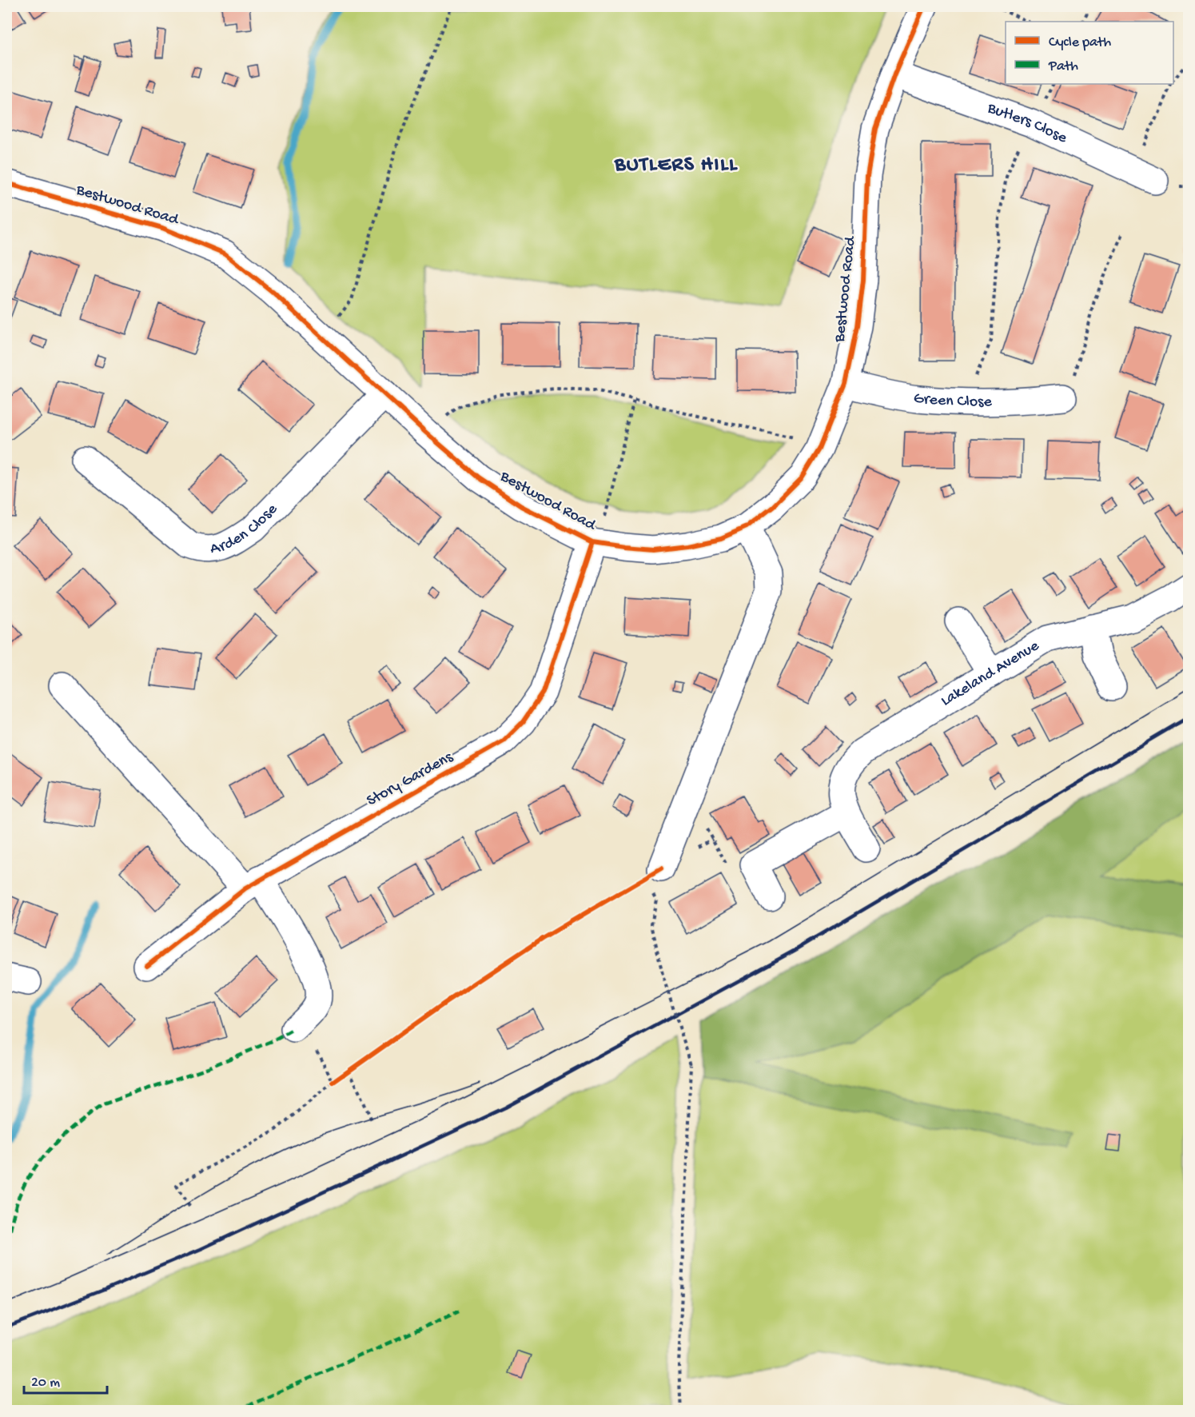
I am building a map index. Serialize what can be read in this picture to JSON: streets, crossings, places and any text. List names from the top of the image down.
{
  "streets": {
    "street": [
      "Butlers Close",
      "Bestwood Road",
      "Green Close",
      "Arden Close",
      "Lakeland Avenue",
      "Story Gardens"
    ]
  },
  "crossings": [
    ["Butlers Close", "Bestwood Road"],
    ["Bestwood Road", "Green Close"],
    ["Bestwood Road", "Arden Close"],
    ["Bestwood Road", "Story Gardens"]
  ],
  "districts": ["BUTLERS HILL"],
  "legend": ["Cycle path", "Path"],
  "scale_bar": "20 m"
}
